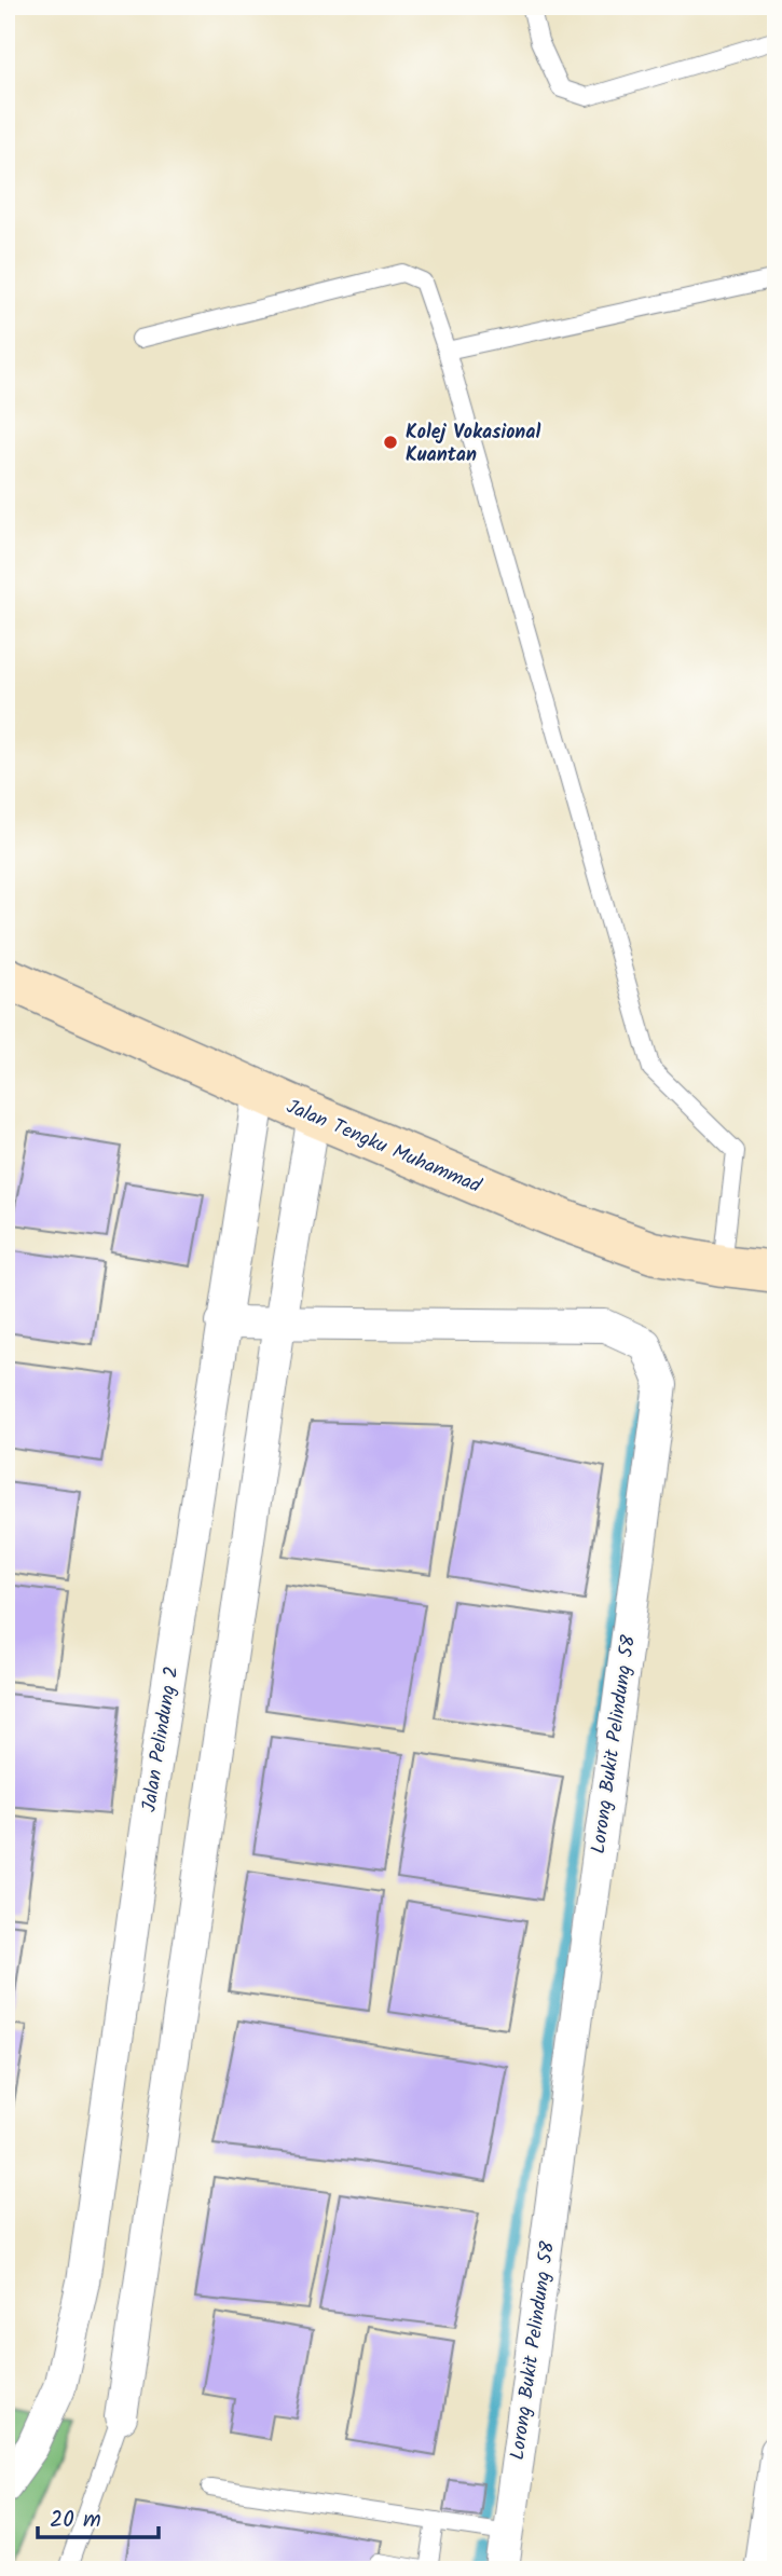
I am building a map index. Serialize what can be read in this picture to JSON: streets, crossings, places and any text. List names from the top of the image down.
{
  "streets": {
    "main road": ["Jalan Tengku Muhammad"],
    "street": ["Jalan Pelindung 2", "Lorong Bukit Pelindung 58"]
  },
  "crossings": [
    ["Jalan Tengku Muhammad", "Jalan Pelindung 2"],
    ["Jalan Pelindung 2", "Lorong Bukit Pelindung 58"]
  ],
  "places": ["Kolej Vokasional Kuantan"],
  "scale_bar": "20 m"
}
